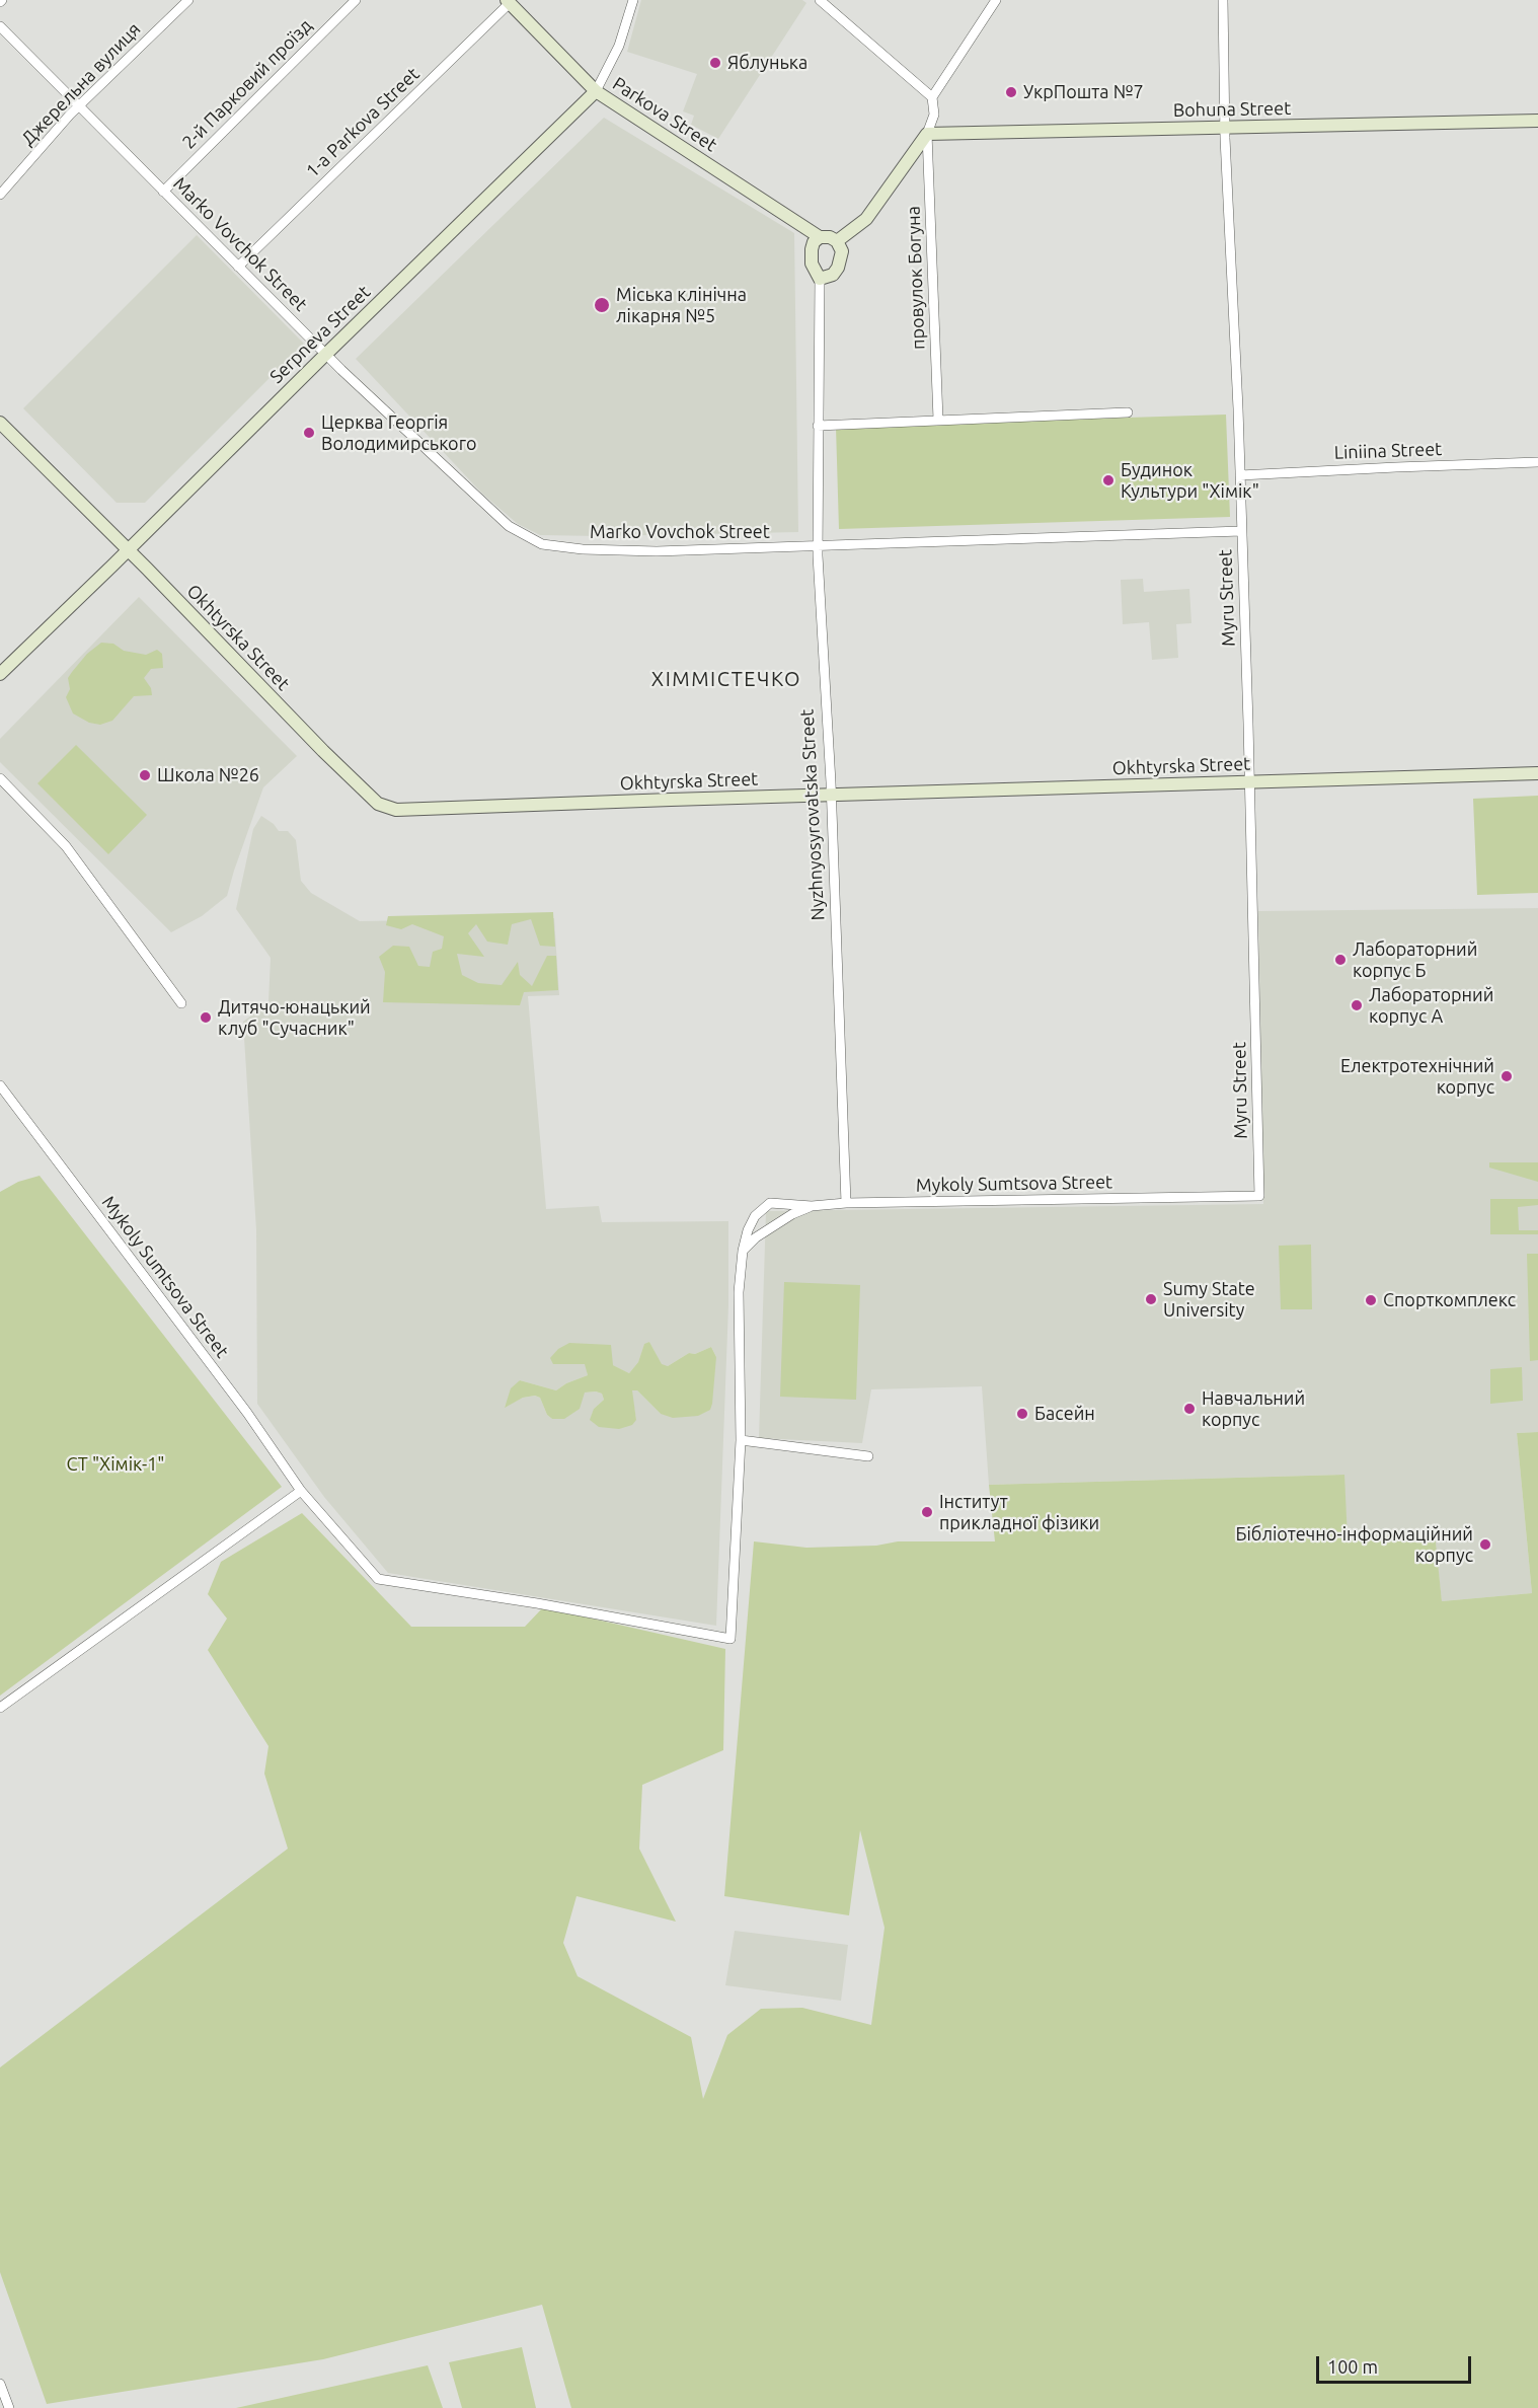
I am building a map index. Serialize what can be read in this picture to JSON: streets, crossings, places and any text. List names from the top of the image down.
{
  "streets": {
    "main road": [
      "Bohuna Street",
      "Parkova Street",
      "Serpneva Street",
      "Okhtyrska Street",
      "Nyzhnyosyrovatska Street"
    ],
    "street": [
      "Джерельна вулиця",
      "2-й Парковий проїзд",
      "1-a Parkova Street",
      "Marko Vovchok Street",
      "провулок Богуна",
      "Liniina Street",
      "Myru Street",
      "Mykoly Sumtsova Street"
    ]
  },
  "crossings": [
    ["Джерельна вулиця", "Marko Vovchok Street"],
    ["2-й Парковий проїзд", "Marko Vovchok Street"],
    ["Bohuna Street", "провулок Богуна"],
    ["Bohuna Street", "Myru Street"],
    ["Parkova Street", "1-a Parkova Street"],
    ["Parkova Street", "Serpneva Street"],
    ["Parkova Street", "Nyzhnyosyrovatska Street"],
    ["1-a Parkova Street", "Marko Vovchok Street"],
    ["Marko Vovchok Street", "Serpneva Street"],
    ["Marko Vovchok Street", "Myru Street"],
    ["Marko Vovchok Street", "Nyzhnyosyrovatska Street"],
    ["Serpneva Street", "Okhtyrska Street"],
    ["Liniina Street", "Myru Street"],
    ["Myru Street", "Okhtyrska Street"],
    ["Myru Street", "Mykoly Sumtsova Street"],
    ["Okhtyrska Street", "Nyzhnyosyrovatska Street"],
    ["Nyzhnyosyrovatska Street", "Mykoly Sumtsova Street"]
  ],
  "districts": ["ХІММІСТЕЧКО"],
  "parks": ["СТ \"Хімік-1\""],
  "places": [
    "Яблунька",
    "УкрПошта №7",
    "Міська клінічна лікарня №5",
    "Церква Георгія Володимирського",
    "Будинок Культури \"Хімік\"",
    "Школа №26",
    "Лабораторний корпус Б",
    "Лабораторний корпус А",
    "Дитячо-юнацький клуб \"Сучасник\"",
    "Електротехнічний корпус",
    "Sumy State University",
    "Спорткомплекс",
    "Навчальний корпус",
    "Басейн",
    "Інститут прикладної фізики",
    "Бібліотечно-інформаційний корпус"
  ],
  "scale_bar": "100 m"
}
